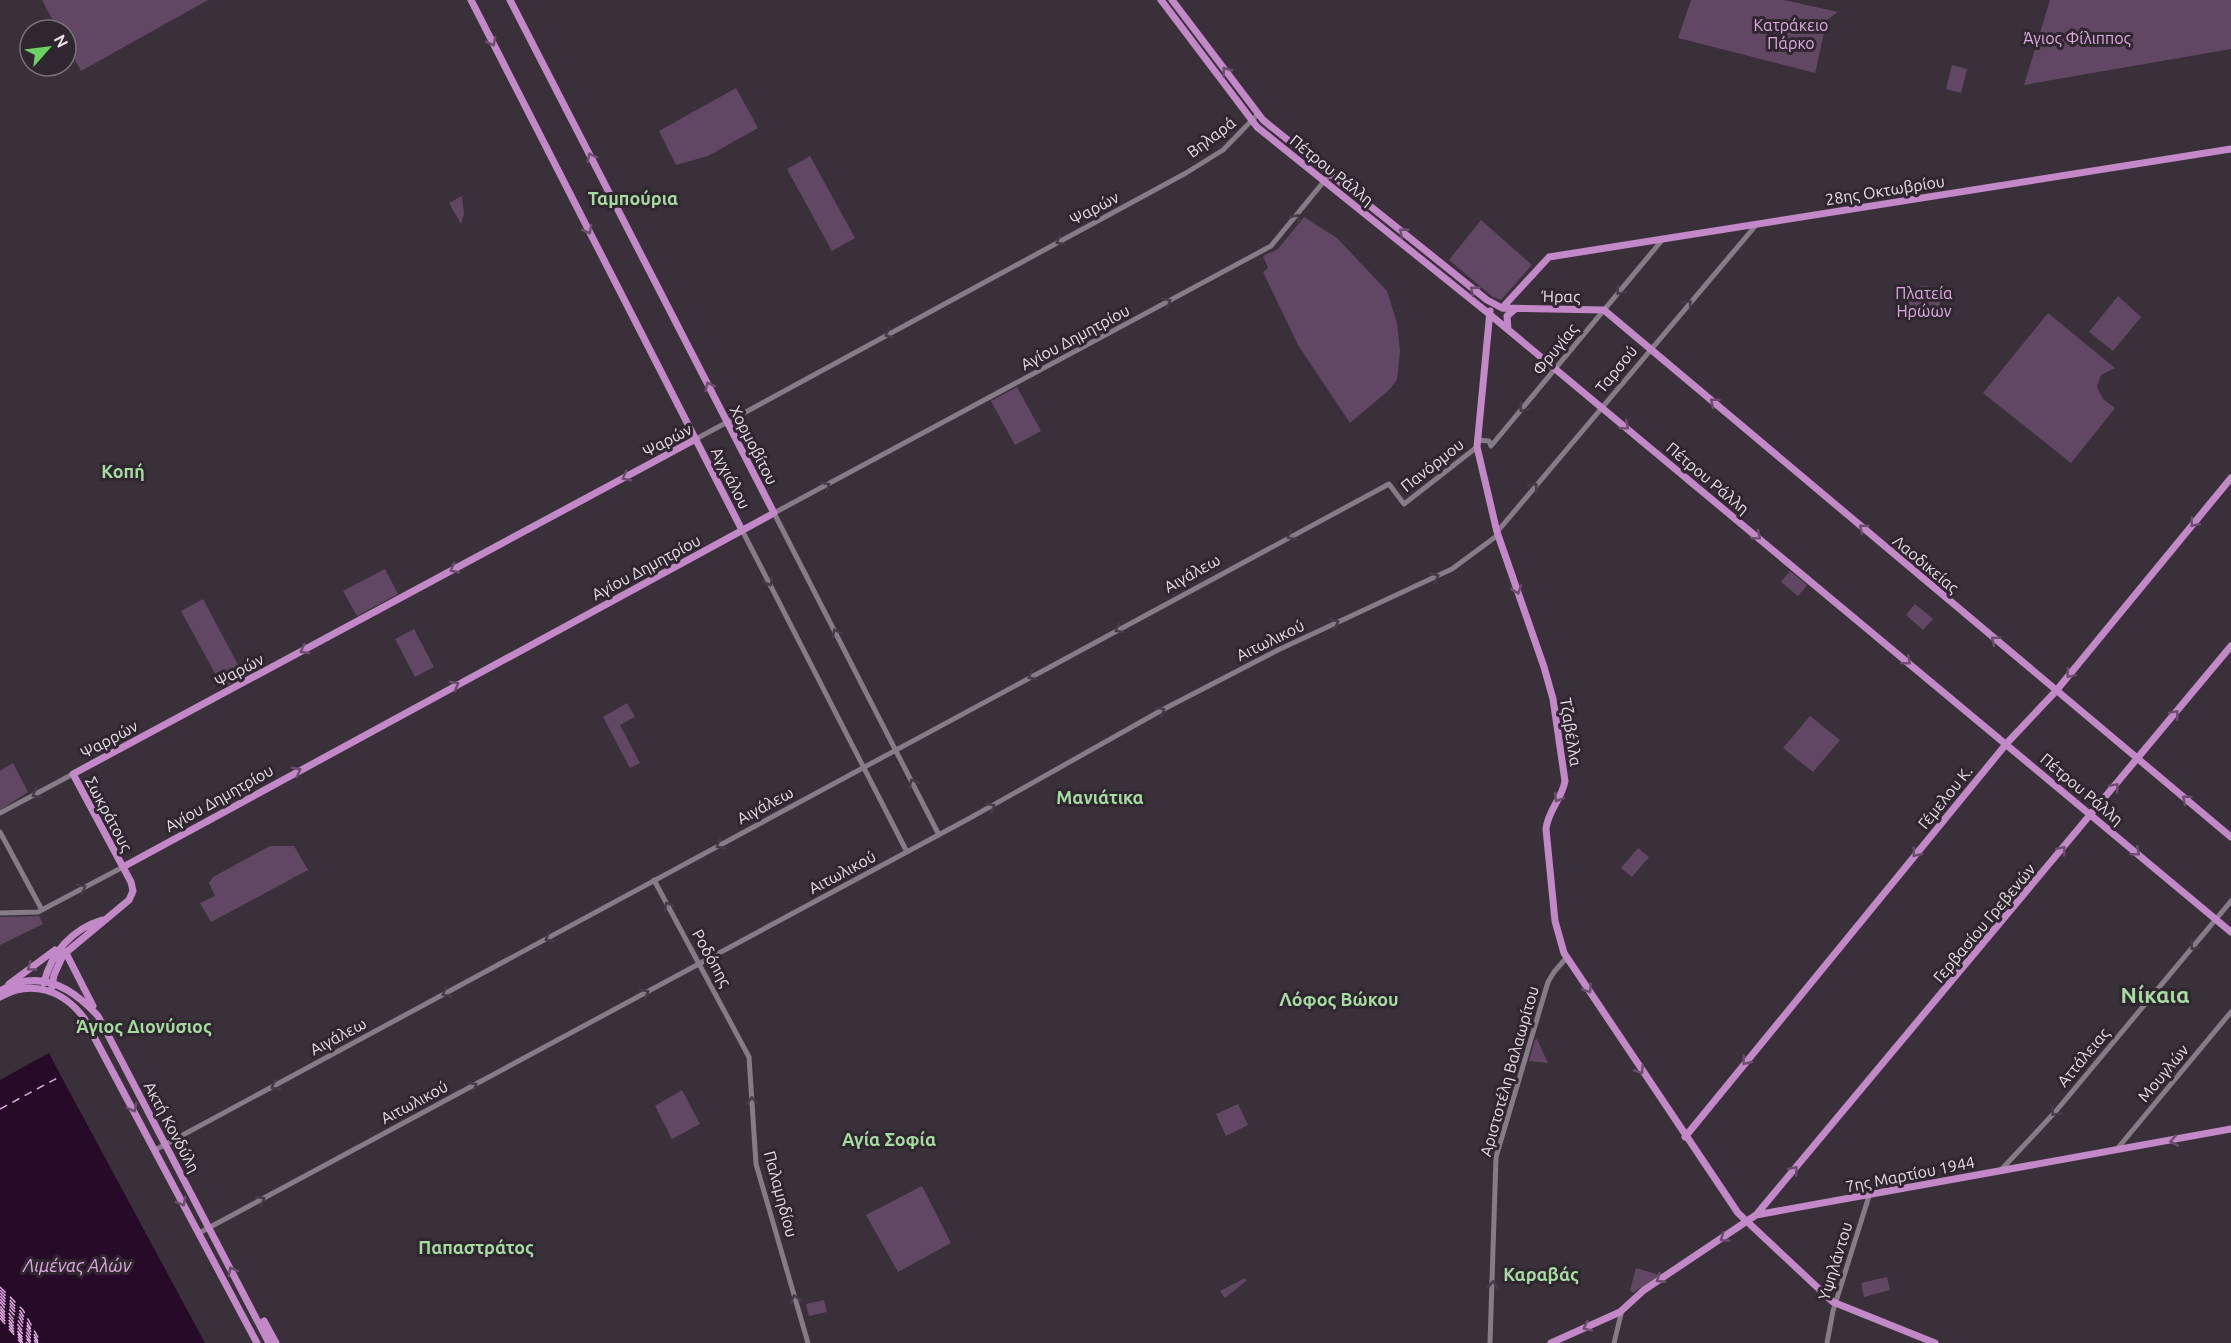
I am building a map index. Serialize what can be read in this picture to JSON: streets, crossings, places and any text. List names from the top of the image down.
{
  "streets": {
    "main road": [
      "Πέτρου Ράλλη",
      "28ης Οκτωβρίου",
      "Ψαρών",
      "Ήρας",
      "Αγίου Δημητρίου",
      "Χορμοβίτου",
      "Αγχιάλου",
      "Λαοδικείας",
      "Τζαβέλλα",
      "Ψαρρών",
      "Γέμελου Κ.",
      "Σωκράτους",
      "Γερβασίου Γρεβενών",
      "Ακτή Κονδύλη",
      "7ης Μαρτίου 1944"
    ],
    "street": [
      "Βηλαρά",
      "Φρυγίας",
      "Ταρσού",
      "Πανόρμου",
      "Αιγάλεω",
      "Αιτωλικού",
      "Ροδόπης",
      "Αττάλειας",
      "Αριστοτέλη Βαλαωρίτου",
      "Μουγλών",
      "Παλαμηδίου",
      "Υψηλάντου"
    ]
  },
  "crossings": [
    ["Βηλαρά", "Πέτρου Ράλλη"],
    ["Βηλαρά", "Ψαρών"],
    ["Πέτρου Ράλλη", "28ης Οκτωβρίου"],
    ["Πέτρου Ράλλη", "Αγίου Δημητρίου"],
    ["Πέτρου Ράλλη", "Φρυγίας"],
    ["Πέτρου Ράλλη", "Ταρσού"],
    ["Πέτρου Ράλλη", "Τζαβέλλα"],
    ["Πέτρου Ράλλη", "Γέμελου Κ."],
    ["Πέτρου Ράλλη", "Γερβασίου Γρεβενών"],
    ["Πέτρου Ράλλη", "Αττάλειας"],
    ["28ης Οκτωβρίου", "Φρυγίας"],
    ["28ης Οκτωβρίου", "Ταρσού"],
    ["Ψαρών", "Χορμοβίτου"],
    ["Ψαρών", "Αγχιάλου"],
    ["Ψαρών", "Ψαρρών"],
    ["Ήρας", "Φρυγίας"],
    ["Ήρας", "Λαοδικείας"],
    ["Αγίου Δημητρίου", "Χορμοβίτου"],
    ["Αγίου Δημητρίου", "Αγχιάλου"],
    ["Αγίου Δημητρίου", "Σωκράτους"],
    ["Φρυγίας", "Πανόρμου"],
    ["Φρυγίας", "Λαοδικείας"],
    ["Φρυγίας", "Τζαβέλλα"],
    ["Ταρσού", "Λαοδικείας"],
    ["Ταρσού", "Αιτωλικού"],
    ["Ταρσού", "Τζαβέλλα"],
    ["Χορμοβίτου", "Αιγάλεω"],
    ["Χορμοβίτου", "Αιτωλικού"],
    ["Πανόρμου", "Αιγάλεω"],
    ["Πανόρμου", "Τζαβέλλα"],
    ["Αγχιάλου", "Αιγάλεω"],
    ["Αγχιάλου", "Αιτωλικού"],
    ["Λαοδικείας", "Γέμελου Κ."],
    ["Λαοδικείας", "Γερβασίου Γρεβενών"],
    ["Αιγάλεω", "Ροδόπης"],
    ["Αιγάλεω", "Ακτή Κονδύλη"],
    ["Αιτωλικού", "Τζαβέλλα"],
    ["Αιτωλικού", "Ροδόπης"],
    ["Αιτωλικού", "Ακτή Κονδύλη"],
    ["Τζαβέλλα", "Γέμελου Κ."],
    ["Τζαβέλλα", "Αριστοτέλη Βαλαωρίτου"],
    ["Τζαβέλλα", "7ης Μαρτίου 1944"],
    ["Τζαβέλλα", "Υψηλάντου"],
    ["Ψαρρών", "Σωκράτους"],
    ["Γερβασίου Γρεβενών", "7ης Μαρτίου 1944"],
    ["Ροδόπης", "Παλαμηδίου"],
    ["Αττάλειας", "7ης Μαρτίου 1944"],
    ["Μουγλών", "7ης Μαρτίου 1944"],
    ["7ης Μαρτίου 1944", "Υψηλάντου"]
  ],
  "one_way": [
    "Ψαρών",
    "Αγίου Δημητρίου",
    "Φρυγίας",
    "Ταρσού",
    "Χορμοβίτου",
    "Αγχιάλου",
    "Λαοδικείας",
    "Αιγάλεω",
    "Αιτωλικού",
    "Τζαβέλλα",
    "Γέμελου Κ.",
    "Γερβασίου Γρεβενών",
    "Ροδόπης",
    "Αττάλειας",
    "Αριστοτέλη Βαλαωρίτου",
    "7ης Μαρτίου 1944",
    "Παλαμηδίου"
  ],
  "districts": [
    "Ταμπούρια",
    "Κοπή",
    "Μανιάτικα",
    "Νίκαια",
    "Λόφος Βώκου",
    "Άγιος Διονύσιος",
    "Αγία Σοφία",
    "Παπαστράτος",
    "Καραβάς"
  ],
  "water": ["Λιμένας Αλών"],
  "parks": ["Κατράκειο Πάρκο", "Άγιος Φίλιππος", "Πλατεία Ηρώων"],
  "north": "top right"
}
